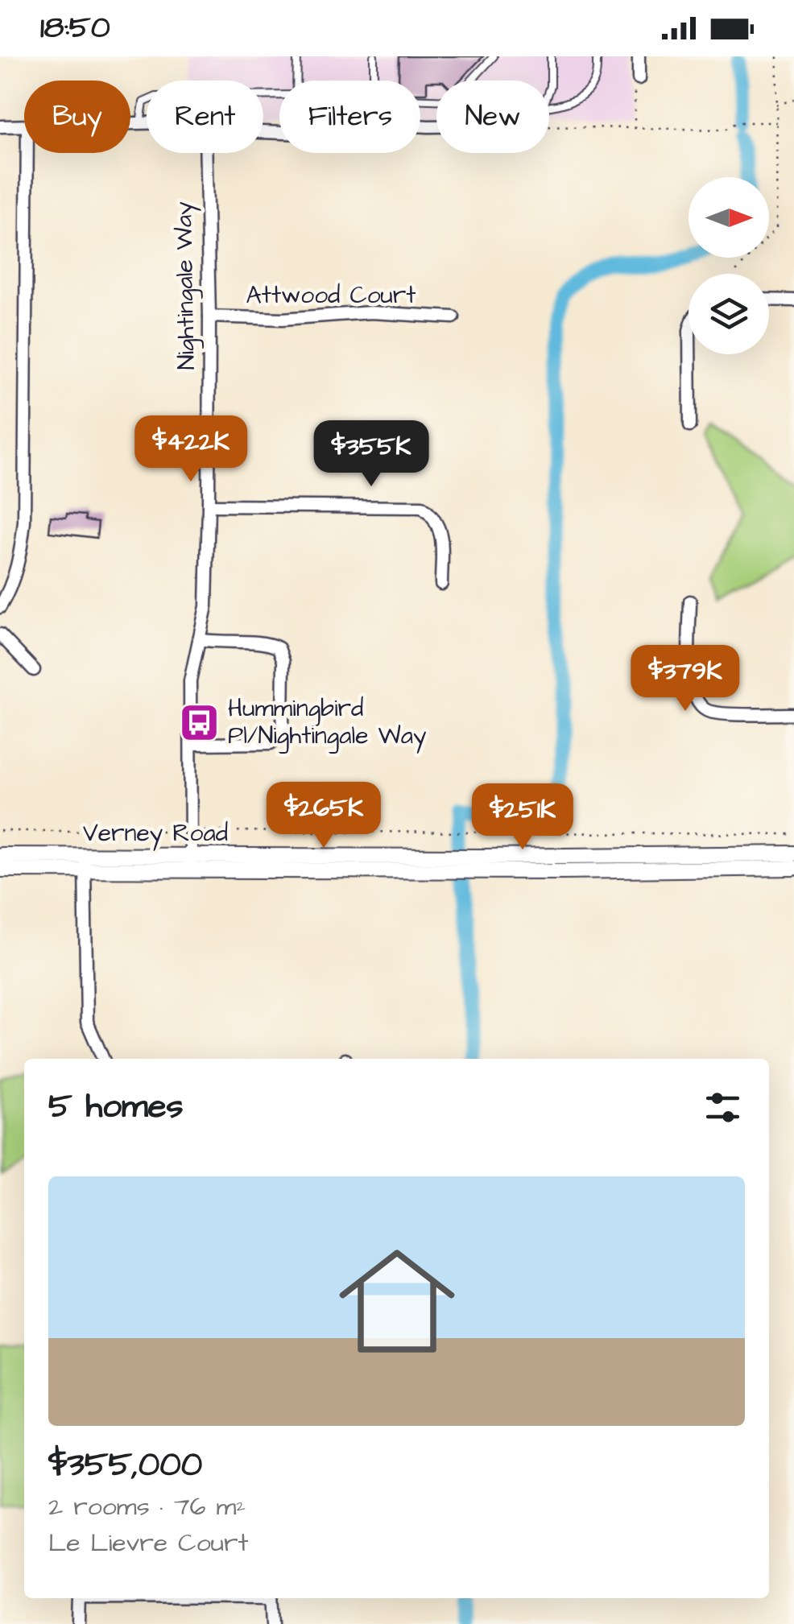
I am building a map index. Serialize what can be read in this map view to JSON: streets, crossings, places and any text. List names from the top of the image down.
{
  "streets": {
    "street": ["Nightingale Way", "Attwood Court", "Verney Road"]
  },
  "crossings": [
    ["Nightingale Way", "Attwood Court"],
    ["Nightingale Way", "Verney Road"]
  ],
  "places": {
    "bus stop": ["Hummingbird Pl/Nightingale Way"]
  },
  "north": "right",
  "page": {
    "status": "18:50",
    "chip": [
      "Buy",
      "Rent",
      "Filters",
      "New"
    ],
    "price": [
      "$422K",
      "$355K",
      "$379K",
      "$265K",
      "$251K"
    ],
    "heading": "5 homes",
    "list": [
      {
        "name": "$355,000",
        "note": "2 rooms · 76 m² · Le Lievre Court"
      }
    ]
  }
}
